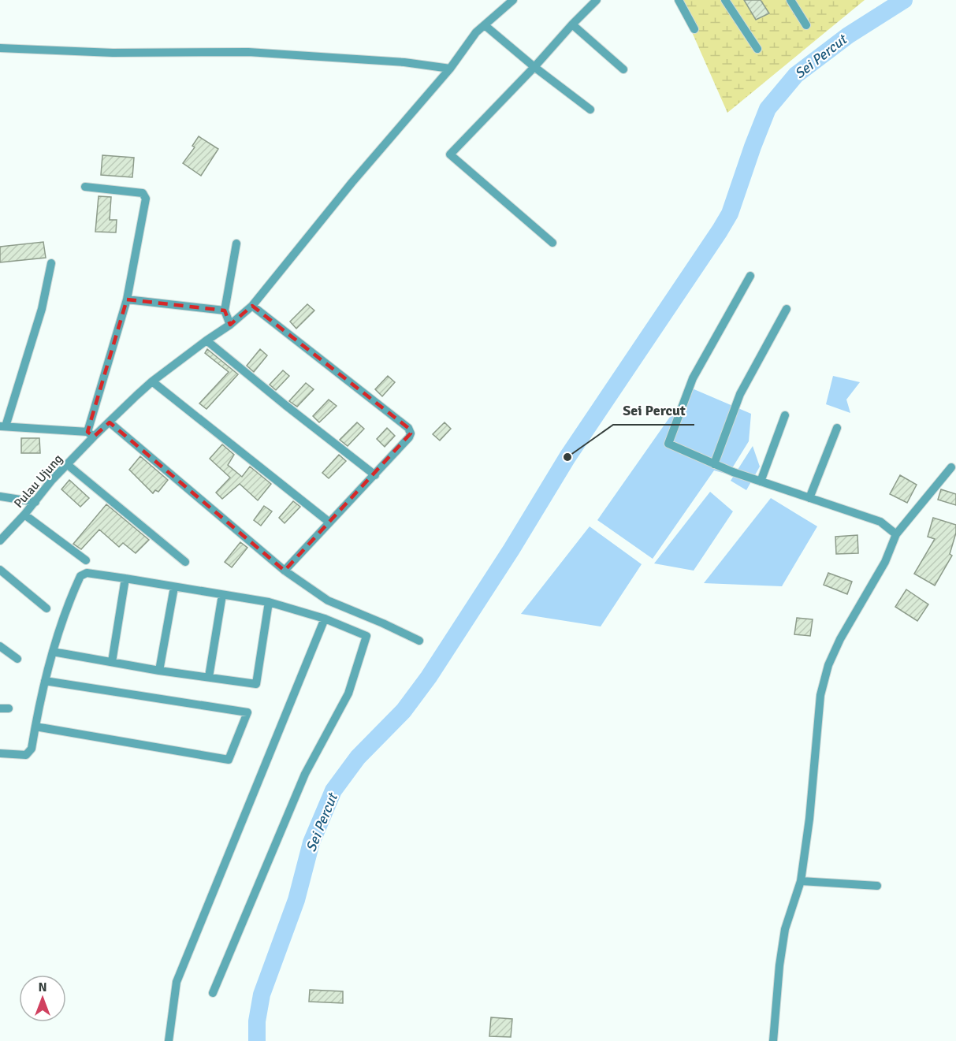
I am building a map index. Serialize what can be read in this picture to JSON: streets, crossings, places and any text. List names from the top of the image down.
{
  "streets": {
    "street": ["Pulau Ujung"]
  },
  "water": ["Sei Percut"],
  "places": ["Sei Percut"],
  "north": "top"
}
